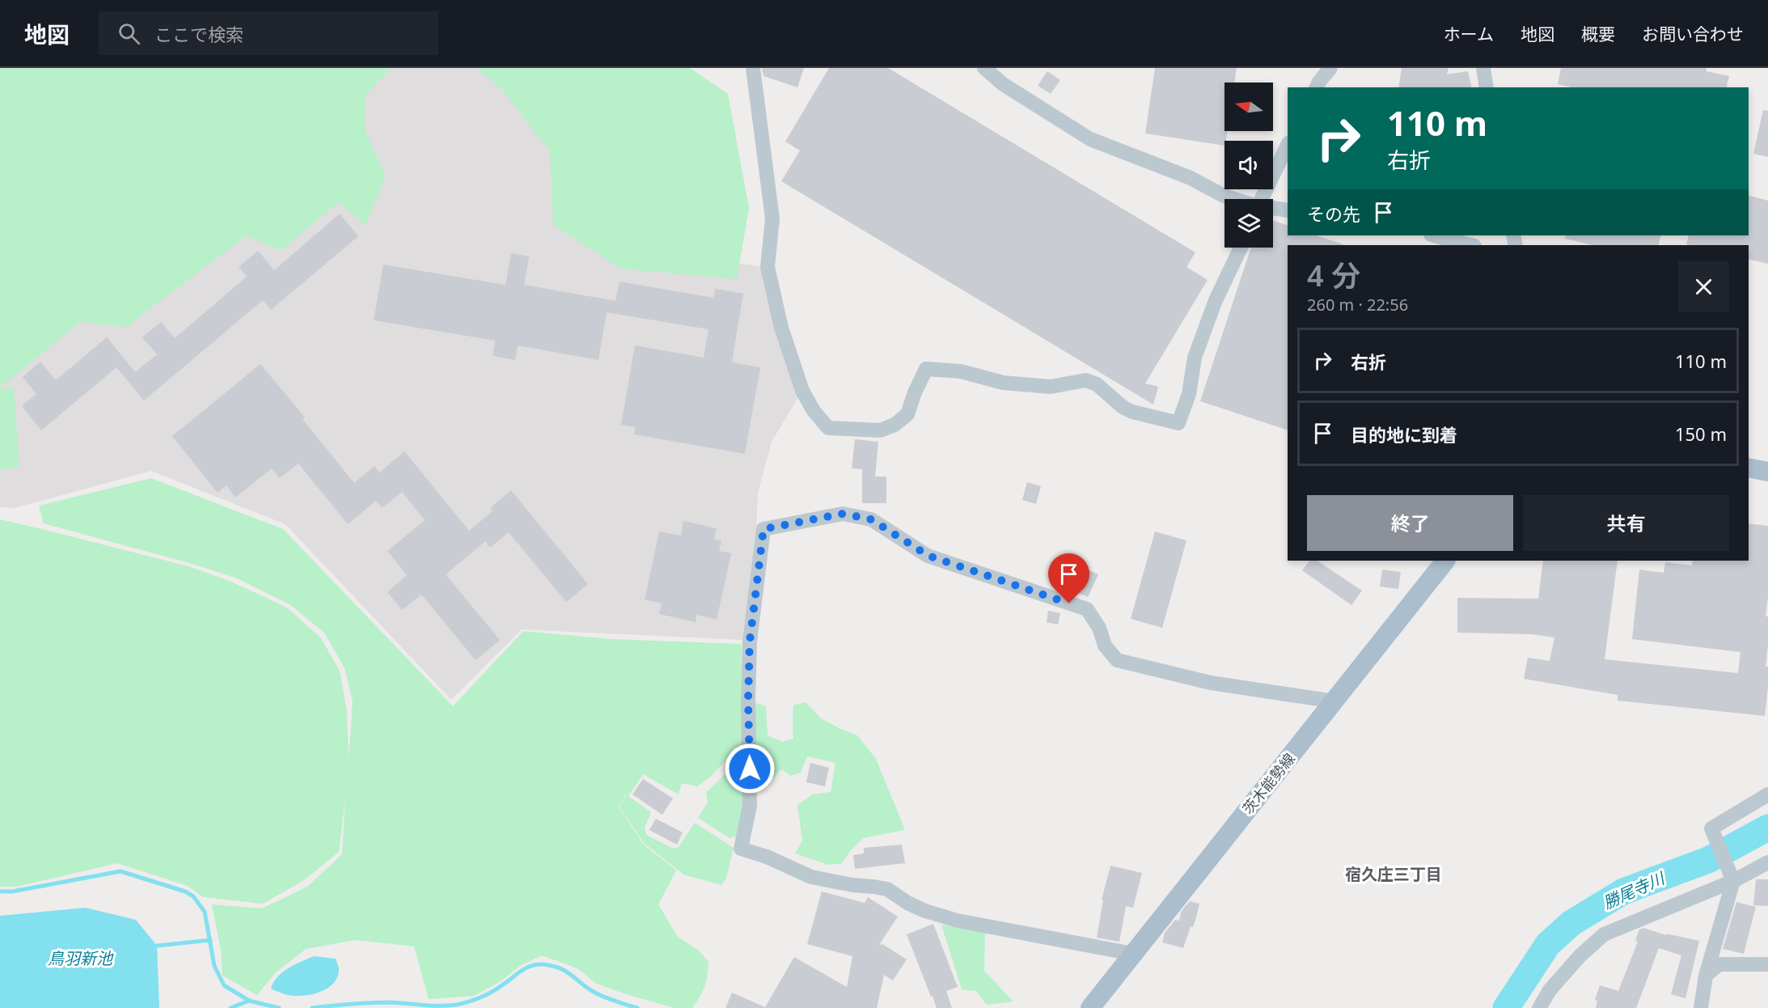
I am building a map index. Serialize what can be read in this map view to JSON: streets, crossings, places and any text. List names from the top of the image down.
{
  "streets": {
    "main road": ["茨木能勢線"]
  },
  "districts": ["宿久庄三丁目"],
  "water": ["勝尾寺川", "鳥羽新池"],
  "north": "left",
  "page": {
    "header": "地図",
    "search": "ここで検索",
    "nav": [
      "ホーム",
      "地図",
      "概要",
      "お問い合わせ"
    ],
    "turn": ["110 m", "右折"],
    "then": "その先",
    "heading": ["4 分", "260 m · 22:56"],
    "list": [
      {
        "name": "右折",
        "value": "110 m"
      },
      {
        "name": "目的地に到着",
        "value": "150 m"
      }
    ],
    "buttons": ["終了", "共有"]
  }
}
